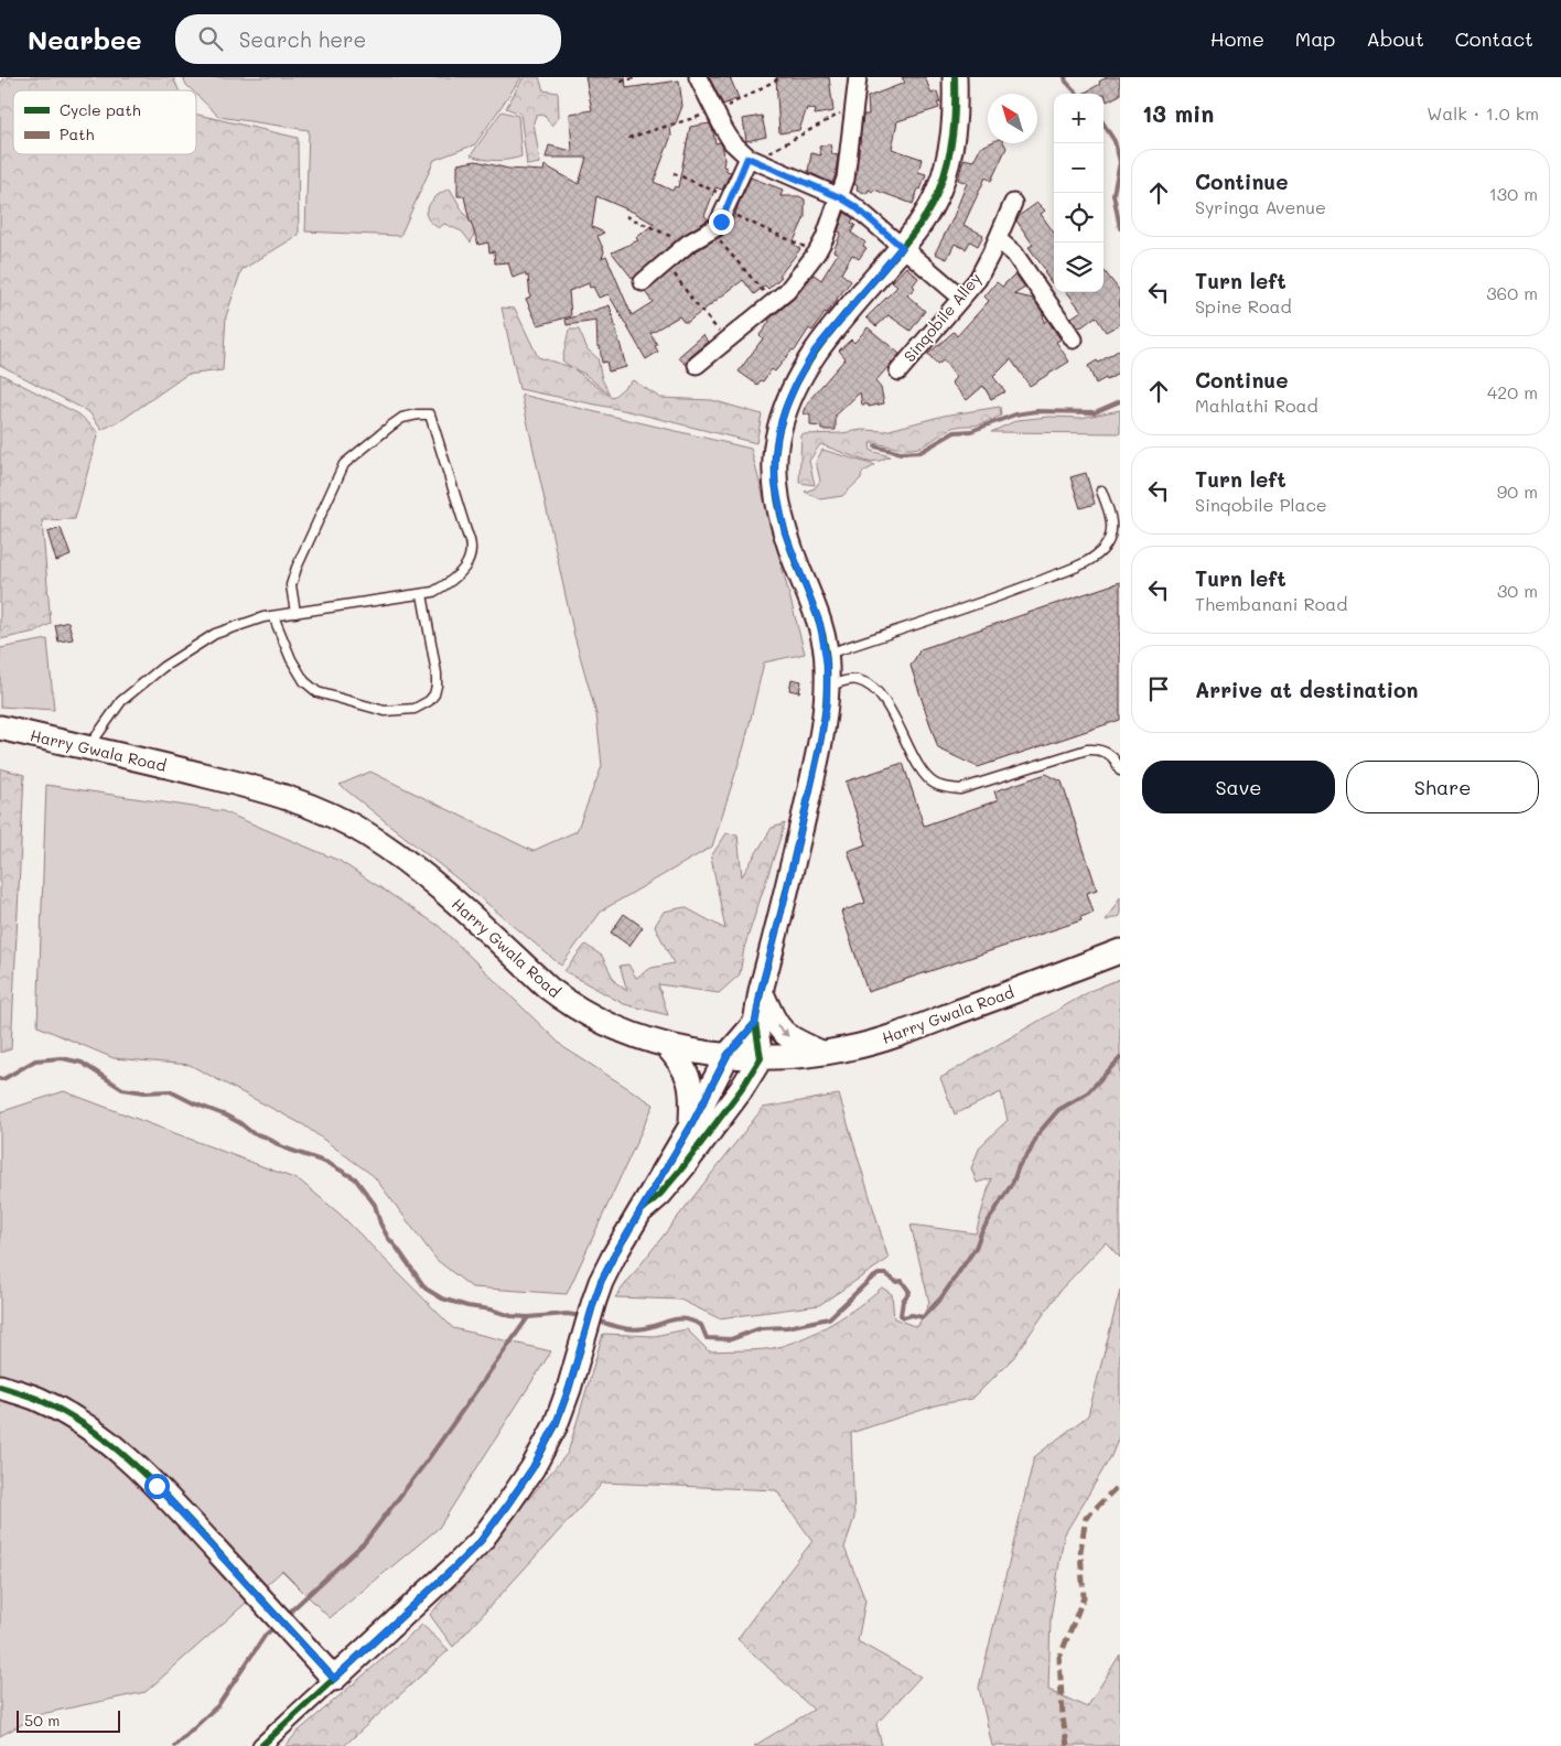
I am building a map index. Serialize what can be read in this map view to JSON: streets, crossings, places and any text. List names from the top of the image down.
{
  "streets": {
    "street": ["Sinqobile Alley", "Harry Gwala Road"]
  },
  "legend": ["Cycle path", "Path"],
  "scale_bar": "50 m",
  "north": "top left",
  "page": {
    "header": "Nearbee",
    "search": "Search here",
    "nav": [
      "Home",
      "Map",
      "About",
      "Contact"
    ],
    "heading": ["13 min", "Walk · 1.0 km"],
    "map_buttons": ["+", "−"],
    "list": [
      ["Continue", "Syringa Avenue", "130 m"],
      ["Turn left", "Spine Road", "360 m"],
      ["Continue", "Mahlathi Road", "420 m"],
      ["Turn left", "Sinqobile Place", "90 m"],
      ["Turn left", "Thembanani Road", "30 m"],
      "Arrive at destination"
    ],
    "buttons": ["Save", "Share"],
    "scale": "50 m"
  }
}
